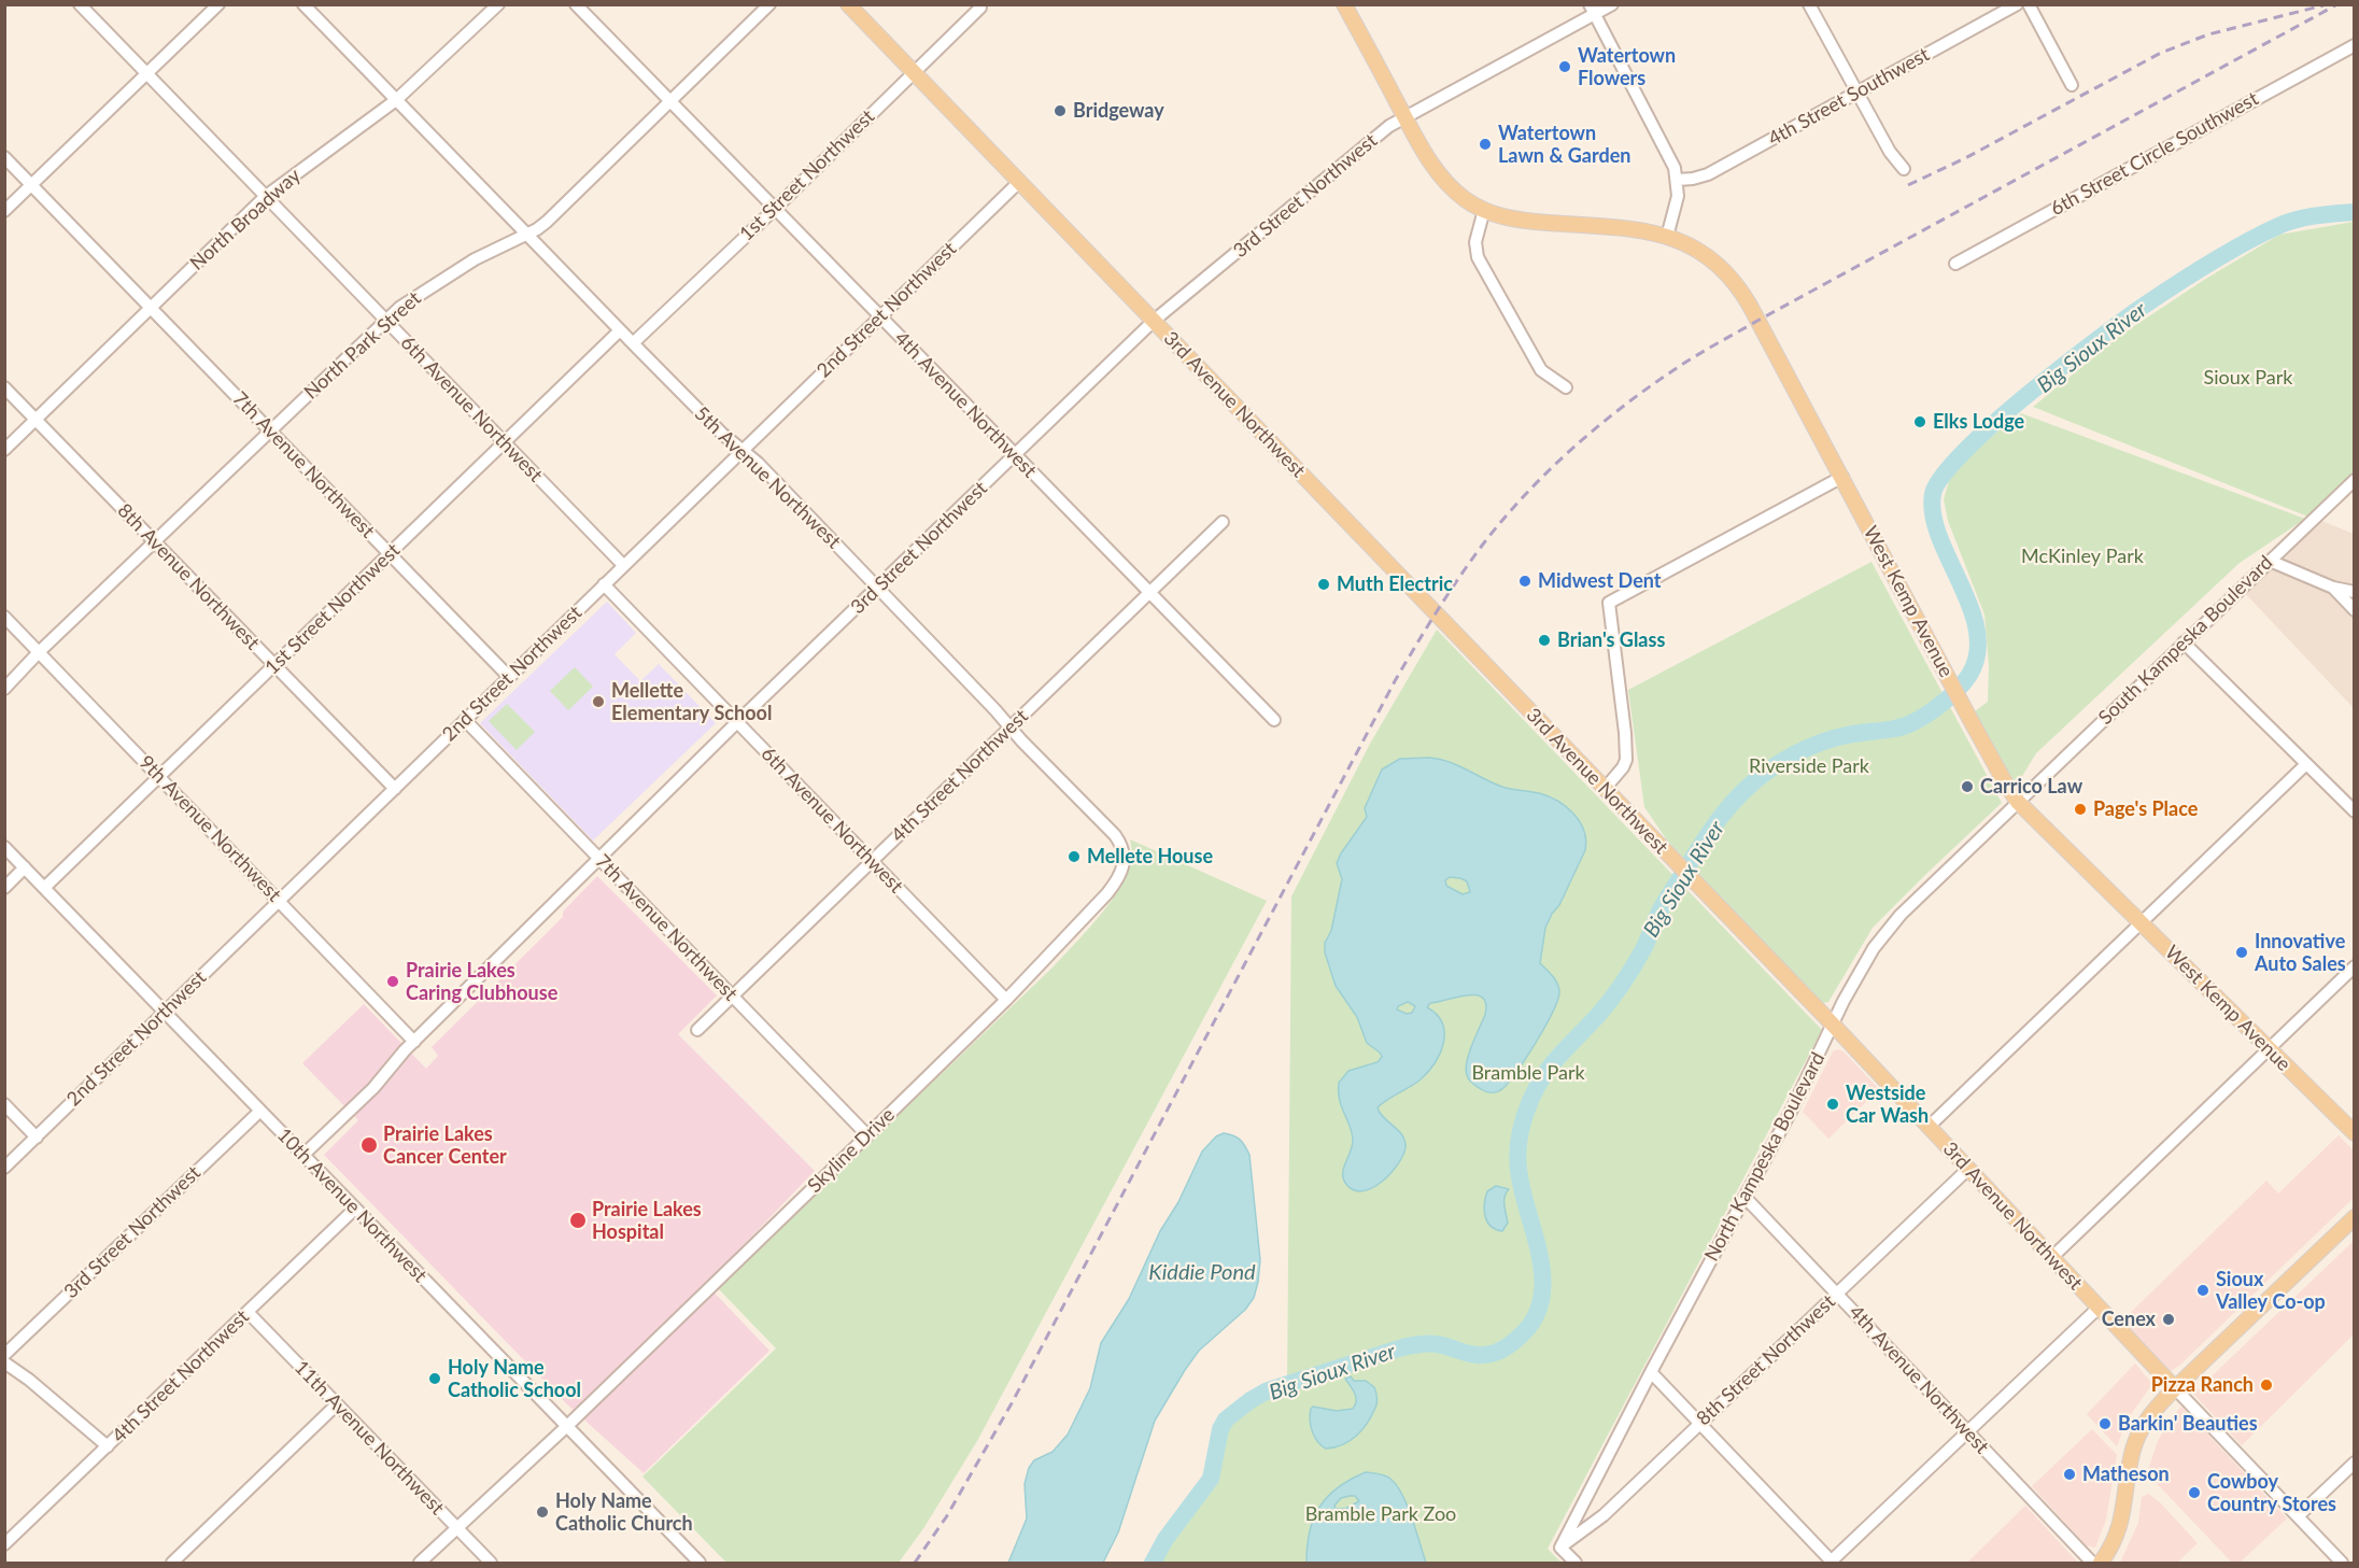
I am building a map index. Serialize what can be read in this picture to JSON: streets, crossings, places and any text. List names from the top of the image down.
{
  "streets": {
    "main road": ["3rd Avenue Northwest", "West Kemp Avenue"],
    "street": [
      "4th Street Southwest",
      "6th Street Circle Southwest",
      "1st Street Northwest",
      "3rd Street Northwest",
      "North Broadway",
      "2nd Street Northwest",
      "North Park Street",
      "4th Avenue Northwest",
      "6th Avenue Northwest",
      "7th Avenue Northwest",
      "5th Avenue Northwest",
      "8th Avenue Northwest",
      "South Kampeska Boulevard",
      "4th Street Northwest",
      "9th Avenue Northwest",
      "Skyline Drive",
      "North Kampeska Boulevard",
      "10th Avenue Northwest",
      "8th Street Northwest",
      "11th Avenue Northwest"
    ]
  },
  "crossings": [
    ["1st Street Northwest", "4th Avenue Northwest"],
    ["1st Street Northwest", "3rd Avenue Northwest"],
    ["1st Street Northwest", "6th Avenue Northwest"],
    ["1st Street Northwest", "7th Avenue Northwest"],
    ["1st Street Northwest", "5th Avenue Northwest"],
    ["1st Street Northwest", "8th Avenue Northwest"],
    ["1st Street Northwest", "9th Avenue Northwest"],
    ["1st Street Northwest", "10th Avenue Northwest"],
    ["3rd Street Northwest", "4th Avenue Northwest"],
    ["3rd Street Northwest", "3rd Avenue Northwest"],
    ["3rd Street Northwest", "6th Avenue Northwest"],
    ["3rd Street Northwest", "7th Avenue Northwest"],
    ["3rd Street Northwest", "5th Avenue Northwest"],
    ["3rd Street Northwest", "9th Avenue Northwest"],
    ["3rd Street Northwest", "10th Avenue Northwest"],
    ["North Broadway", "6th Avenue Northwest"],
    ["North Broadway", "7th Avenue Northwest"],
    ["North Broadway", "5th Avenue Northwest"],
    ["North Broadway", "8th Avenue Northwest"],
    ["2nd Street Northwest", "4th Avenue Northwest"],
    ["2nd Street Northwest", "3rd Avenue Northwest"],
    ["2nd Street Northwest", "6th Avenue Northwest"],
    ["2nd Street Northwest", "7th Avenue Northwest"],
    ["2nd Street Northwest", "5th Avenue Northwest"],
    ["2nd Street Northwest", "8th Avenue Northwest"],
    ["2nd Street Northwest", "9th Avenue Northwest"],
    ["2nd Street Northwest", "10th Avenue Northwest"],
    ["North Park Street", "4th Avenue Northwest"],
    ["North Park Street", "6th Avenue Northwest"],
    ["North Park Street", "7th Avenue Northwest"],
    ["North Park Street", "5th Avenue Northwest"],
    ["North Park Street", "8th Avenue Northwest"],
    ["North Park Street", "9th Avenue Northwest"],
    ["4th Avenue Northwest", "4th Street Northwest"],
    ["4th Avenue Northwest", "North Kampeska Boulevard"],
    ["4th Avenue Northwest", "8th Street Northwest"],
    ["3rd Avenue Northwest", "North Kampeska Boulevard"],
    ["3rd Avenue Northwest", "8th Street Northwest"],
    ["6th Avenue Northwest", "4th Street Northwest"],
    ["6th Avenue Northwest", "Skyline Drive"],
    ["7th Avenue Northwest", "4th Street Northwest"],
    ["7th Avenue Northwest", "Skyline Drive"],
    ["5th Avenue Northwest", "4th Street Northwest"],
    ["5th Avenue Northwest", "Skyline Drive"],
    ["West Kemp Avenue", "South Kampeska Boulevard"],
    ["West Kemp Avenue", "North Kampeska Boulevard"],
    ["South Kampeska Boulevard", "North Kampeska Boulevard"],
    ["4th Street Northwest", "10th Avenue Northwest"],
    ["4th Street Northwest", "11th Avenue Northwest"],
    ["Skyline Drive", "10th Avenue Northwest"],
    ["Skyline Drive", "11th Avenue Northwest"],
    ["North Kampeska Boulevard", "8th Street Northwest"]
  ],
  "water": ["Big Sioux River", "Kiddie Pond"],
  "parks": [
    "Sioux Park",
    "McKinley Park",
    "Riverside Park",
    "Bramble Park",
    "Bramble Park Zoo"
  ],
  "places": [
    "Watertown Flowers",
    "Bridgeway",
    "Watertown Lawn & Garden",
    "Elks Lodge",
    "Midwest Dent",
    "Muth Electric",
    "Brian's Glass",
    "Mellette Elementary School",
    "Carrico Law",
    "Page's Place",
    "Mellete House",
    "Innovative Auto Sales",
    "Prairie Lakes Caring Clubhouse",
    "Westside Car Wash",
    "Prairie Lakes Cancer Center",
    "Prairie Lakes Hospital",
    "Sioux Valley Co-op",
    "Cenex",
    "Holy Name Catholic School",
    "Pizza Ranch",
    "Barkin' Beauties",
    "Matheson",
    "Cowboy Country Stores",
    "Holy Name Catholic Church"
  ]
}
